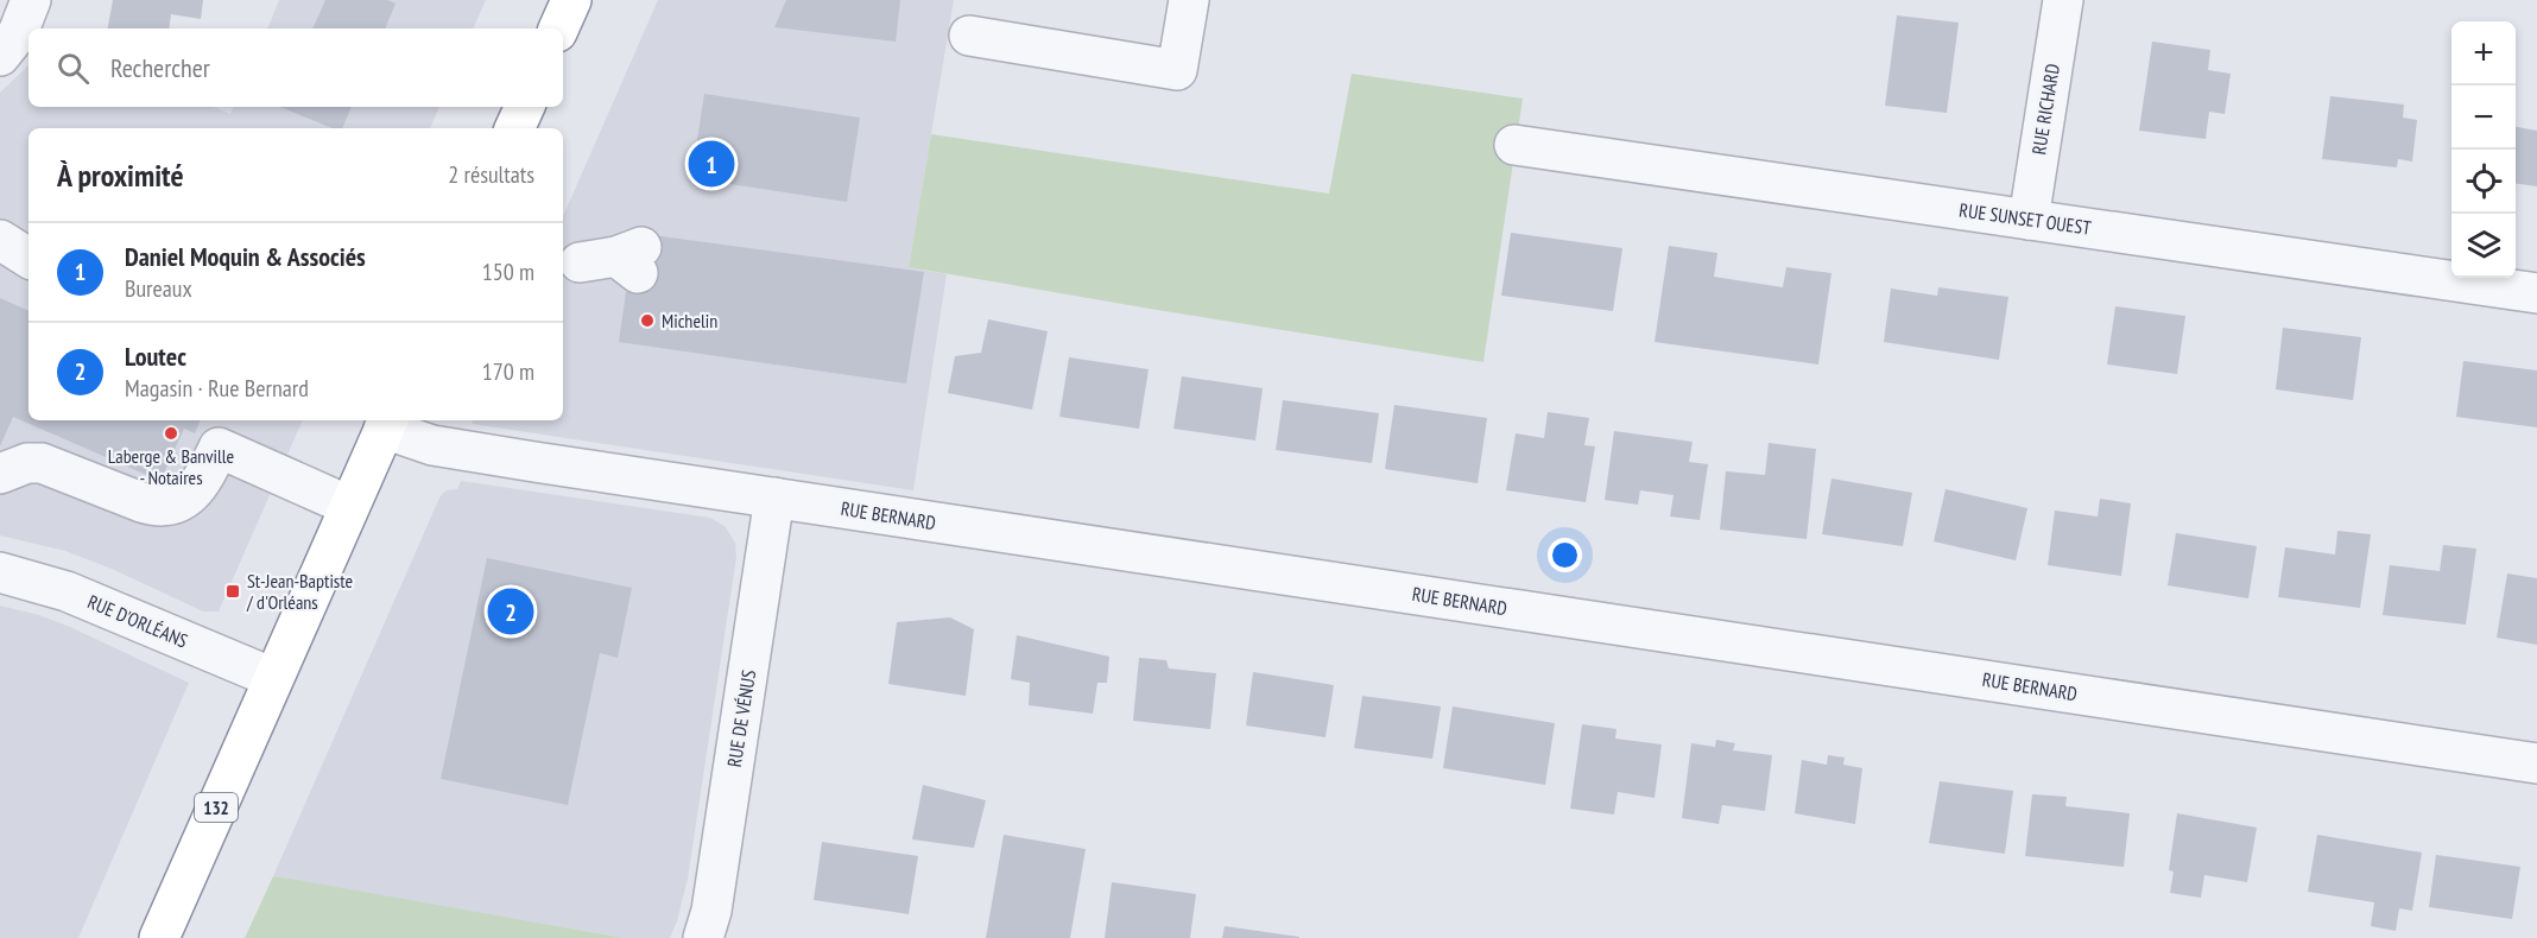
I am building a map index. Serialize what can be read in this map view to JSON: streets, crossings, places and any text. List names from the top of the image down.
{
  "streets": {
    "highway": ["132"],
    "street": [
      "RUE RICHARD",
      "RUE SUNSET OUEST",
      "RUE BERNARD",
      "RUE D'ORLÉANS",
      "RUE DE VÉNUS"
    ]
  },
  "crossings": [
    ["RUE RICHARD", "RUE SUNSET OUEST"],
    ["RUE BERNARD", "RUE DE VÉNUS"],
    ["RUE BERNARD", "132"],
    ["RUE D'ORLÉANS", "132"]
  ],
  "places": {
    "other": ["Michelin", "Laberge & Banville - Notaires"],
    "transit": ["St-Jean-Baptiste / d'Orléans"]
  },
  "page": {
    "map_buttons": ["+", "−"],
    "search": "Rechercher",
    "heading": ["À proximité", "2 résultats"],
    "pins": ["1", "2"],
    "list": [
      {
        "mark": "1",
        "name": "Daniel Moquin & Associés",
        "note": "Bureaux",
        "value": "150 m"
      },
      {
        "mark": "2",
        "name": "Loutec",
        "note": "Magasin · Rue Bernard",
        "value": "170 m"
      }
    ]
  }
}
